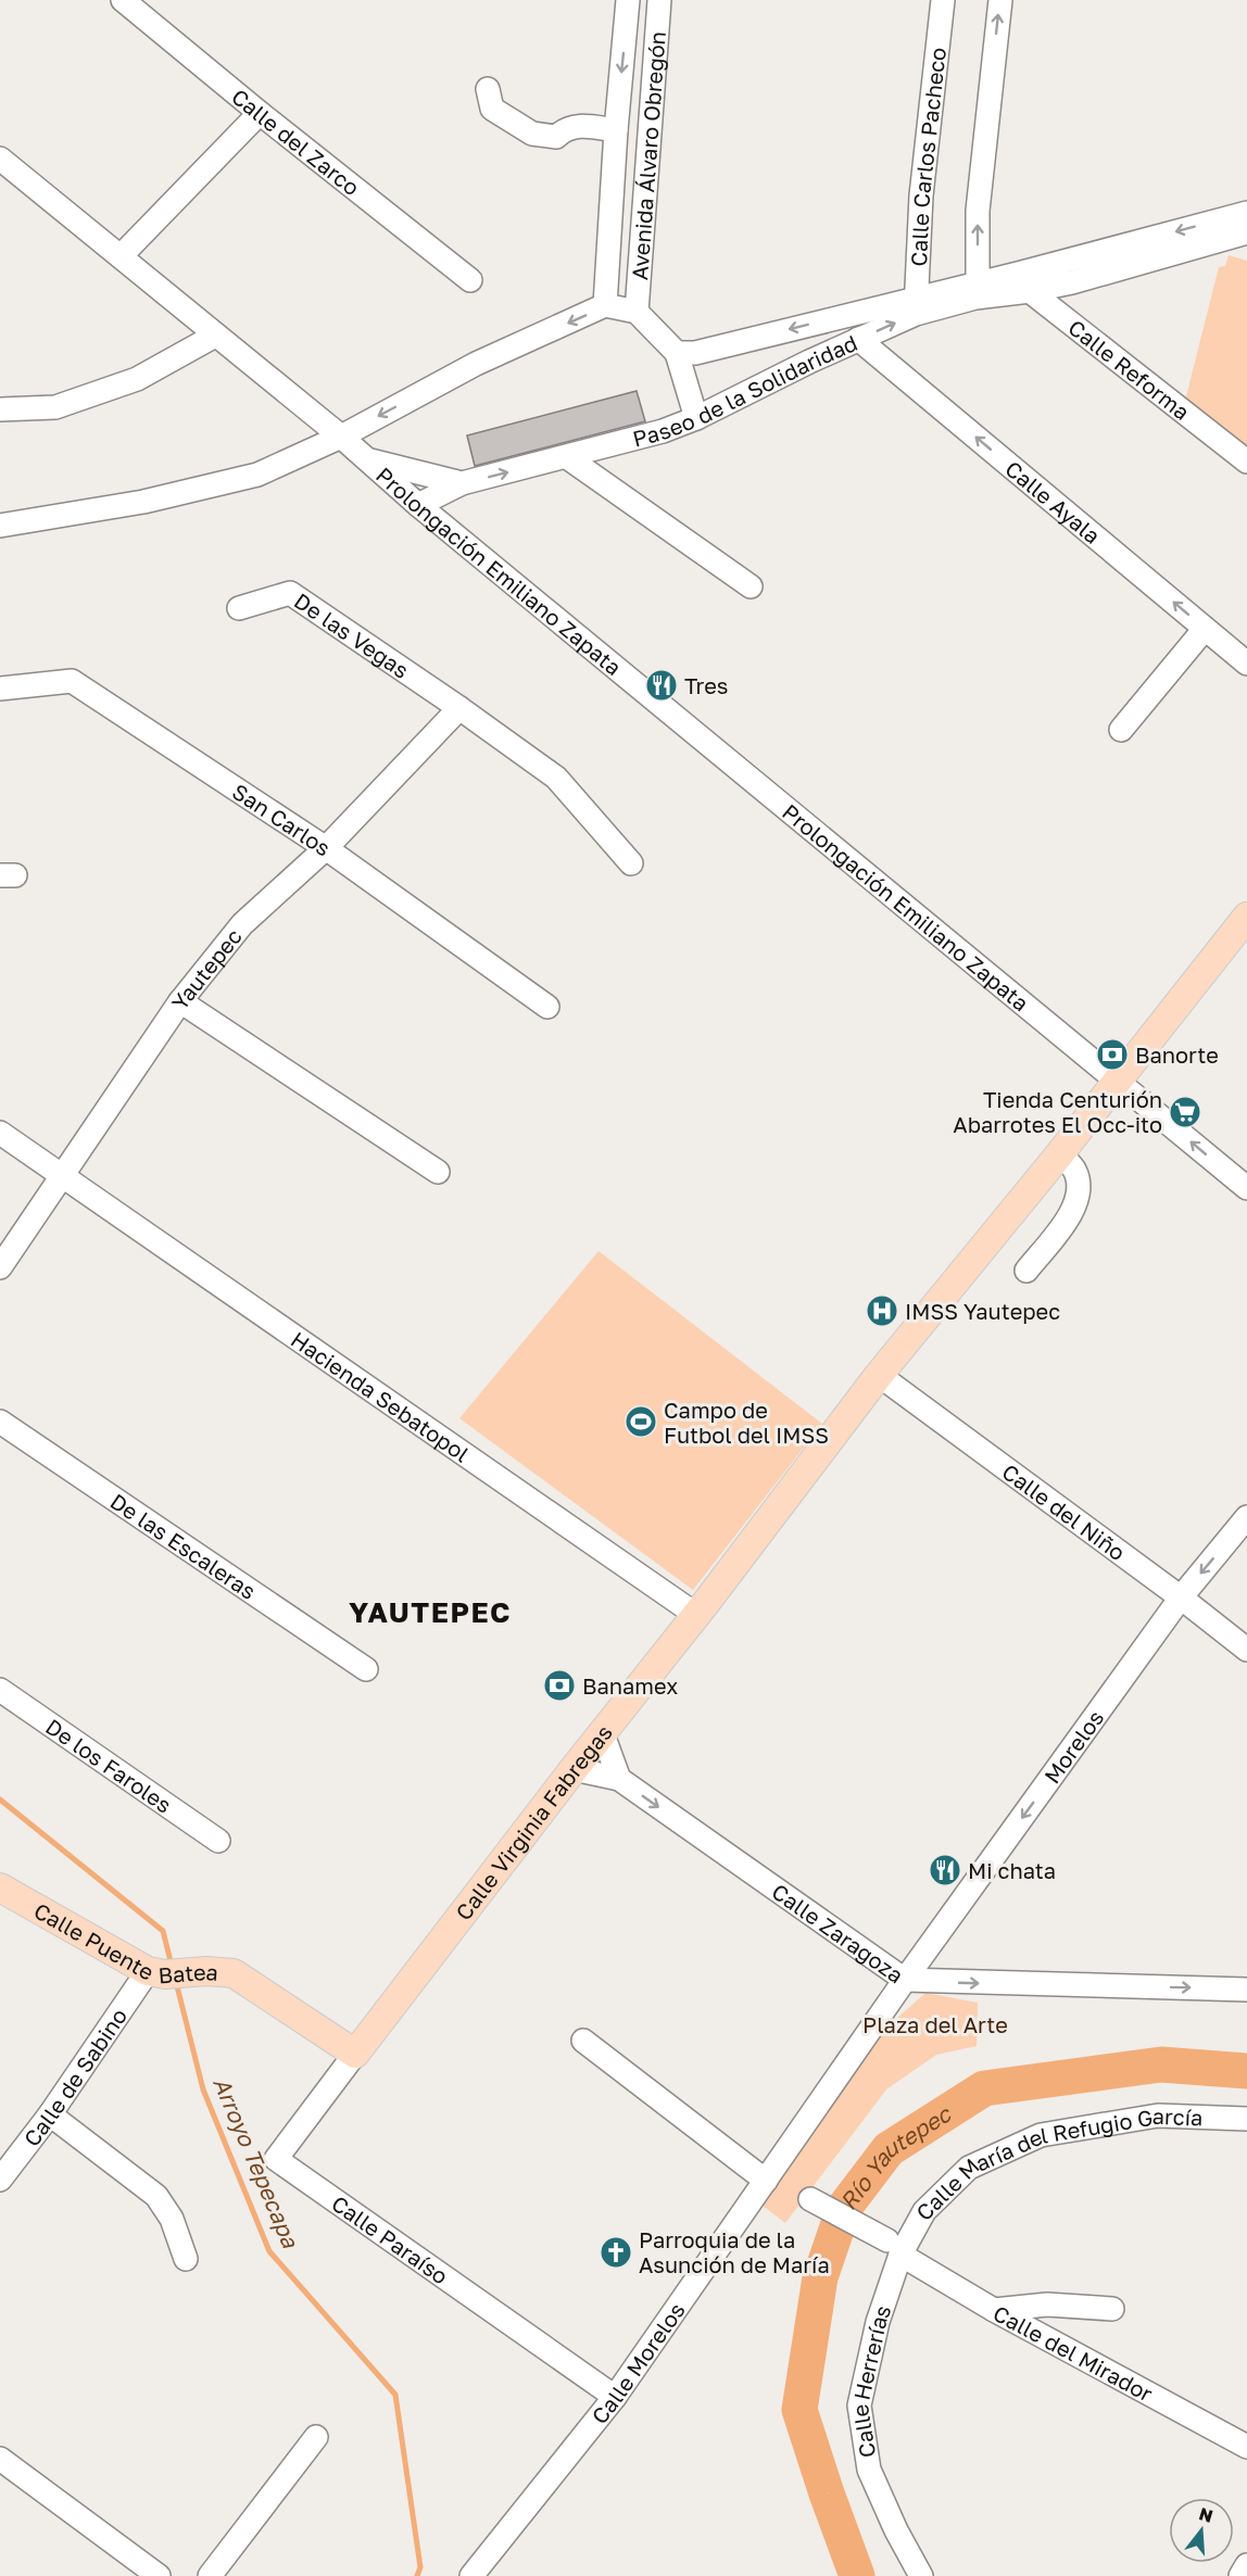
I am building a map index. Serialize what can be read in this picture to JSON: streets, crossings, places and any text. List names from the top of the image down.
{
  "streets": {
    "main road": ["Calle Virginia Fabregas", "Calle Puente Batea"],
    "street": [
      "Calle del Zarco",
      "Avenida Álvaro Obregón",
      "Calle Carlos Pacheco",
      "Calle Reforma",
      "Paseo de la Solidaridad",
      "Calle Ayala",
      "Prolongación Emiliano Zapata",
      "De las Vegas",
      "San Carlos",
      "Yautepec",
      "Hacienda Sebatopol",
      "Calle del Niño",
      "De las Escaleras",
      "Morelos",
      "De los Faroles",
      "Calle Zaragoza",
      "Calle de Sabino",
      "Calle María del Refugio García",
      "Calle Paraíso",
      "Calle del Mirador",
      "Calle Morelos",
      "Calle Herrerías"
    ]
  },
  "crossings": [
    ["Calle Carlos Pacheco", "Paseo de la Solidaridad"],
    ["Paseo de la Solidaridad", "Calle Ayala"],
    ["Paseo de la Solidaridad", "Prolongación Emiliano Zapata"],
    ["Prolongación Emiliano Zapata", "Calle Virginia Fabregas"],
    ["De las Vegas", "Yautepec"],
    ["San Carlos", "Yautepec"],
    ["Yautepec", "Hacienda Sebatopol"],
    ["Hacienda Sebatopol", "Calle Virginia Fabregas"],
    ["Calle del Niño", "Morelos"],
    ["Calle del Niño", "Calle Virginia Fabregas"],
    ["Morelos", "Calle Zaragoza"],
    ["Morelos", "Calle Morelos"],
    ["Calle Virginia Fabregas", "Calle Zaragoza"],
    ["Calle Virginia Fabregas", "Calle Puente Batea"],
    ["Calle Virginia Fabregas", "Calle Paraíso"],
    ["Calle Zaragoza", "Calle Morelos"],
    ["Calle Puente Batea", "Calle de Sabino"],
    ["Calle Puente Batea", "Calle Paraíso"],
    ["Calle María del Refugio García", "Calle del Mirador"],
    ["Calle María del Refugio García", "Calle Herrerías"],
    ["Calle Paraíso", "Calle Morelos"],
    ["Calle del Mirador", "Calle Herrerías"]
  ],
  "one_way": ["Calle Ayala", "Morelos", "Calle Zaragoza"],
  "districts": ["YAUTEPEC"],
  "water": ["Río Yautepec", "Arroyo Tepecapa"],
  "parks": ["Plaza del Arte"],
  "places": {
    "restaurant": ["Tres", "Mi chata"],
    "bank": ["Banorte", "Banamex"],
    "supermarket": ["Tienda Centurión Abarrotes El Occ-ito"],
    "hospital": ["IMSS Yautepec"],
    "sports": ["Campo de Futbol del IMSS"],
    "church": ["Parroquia de la Asunción de María"]
  },
  "north": "top"
}
